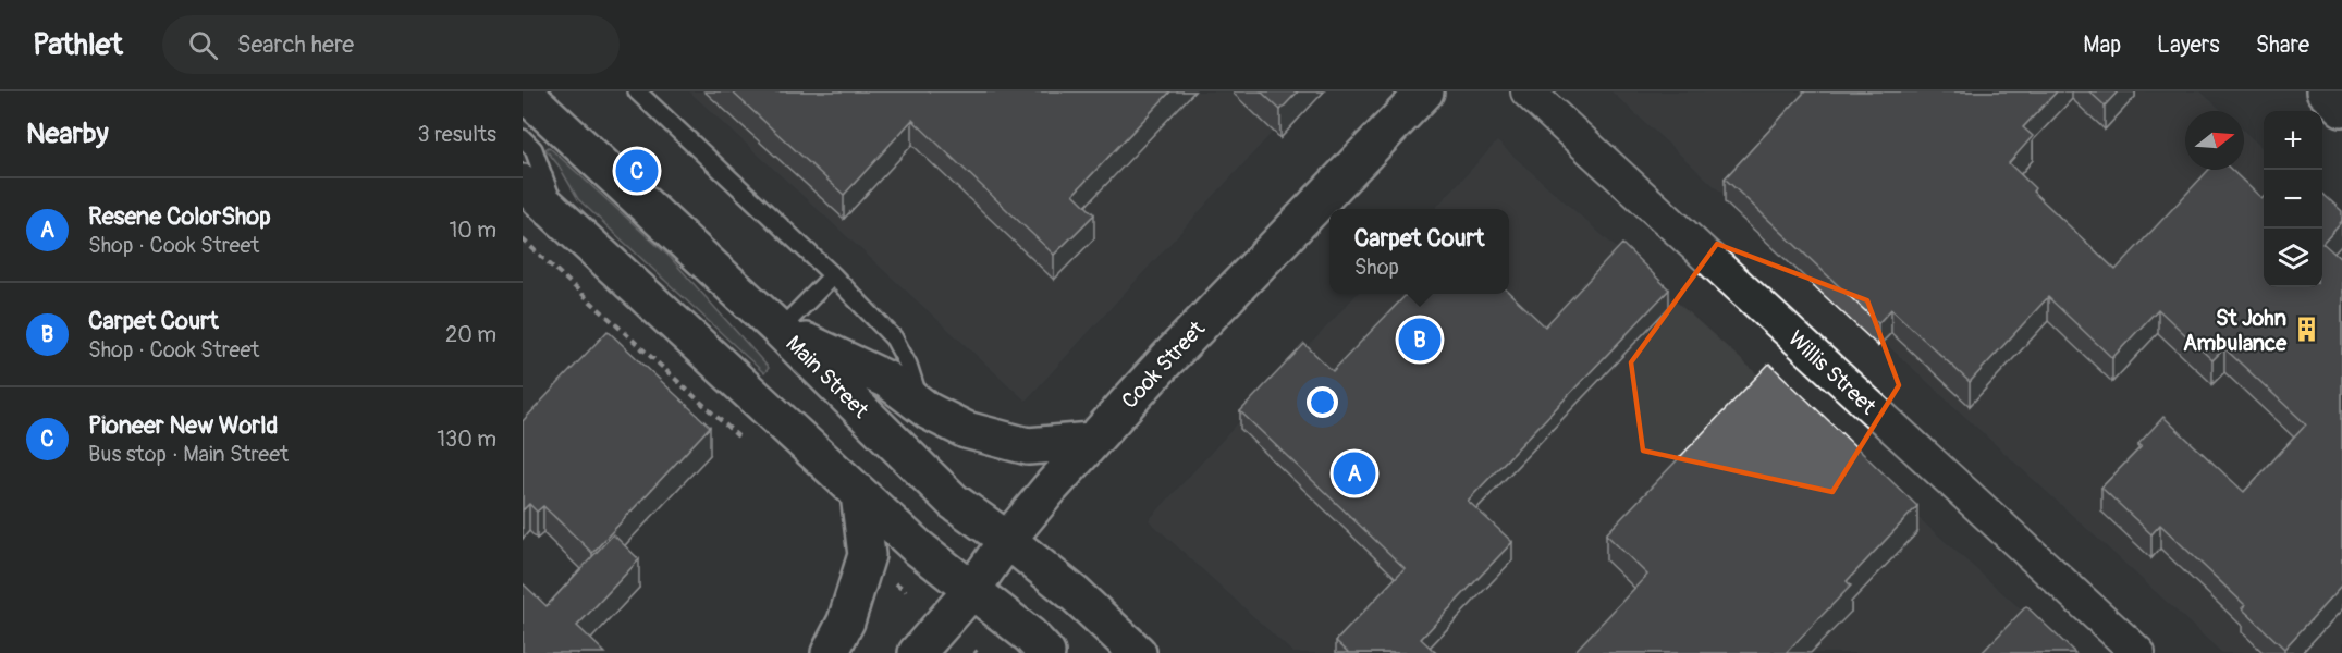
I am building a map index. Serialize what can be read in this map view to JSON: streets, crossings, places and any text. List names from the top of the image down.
{
  "streets": {
    "main road": ["Cook Street", "Main Street"],
    "street": ["Willis Street"]
  },
  "crossings": [
    ["Cook Street", "Main Street"]
  ],
  "places": {
    "building": ["St John Ambulance"]
  },
  "north": "right",
  "page": {
    "header": "Pathlet",
    "search": "Search here",
    "nav": ["Map", "Layers", "Share"],
    "heading": ["Nearby", "3 results"],
    "map_buttons": ["+", "−"],
    "pins": ["C", "B", "A"],
    "list": [
      {
        "mark": "A",
        "name": "Resene ColorShop",
        "note": "Shop · Cook Street",
        "value": "10 m"
      },
      {
        "mark": "B",
        "name": "Carpet Court",
        "note": "Shop · Cook Street",
        "value": "20 m"
      },
      {
        "mark": "C",
        "name": "Pioneer New World",
        "note": "Bus stop · Main Street",
        "value": "130 m"
      }
    ],
    "popup": ["Carpet Court", "Shop"]
  }
}
